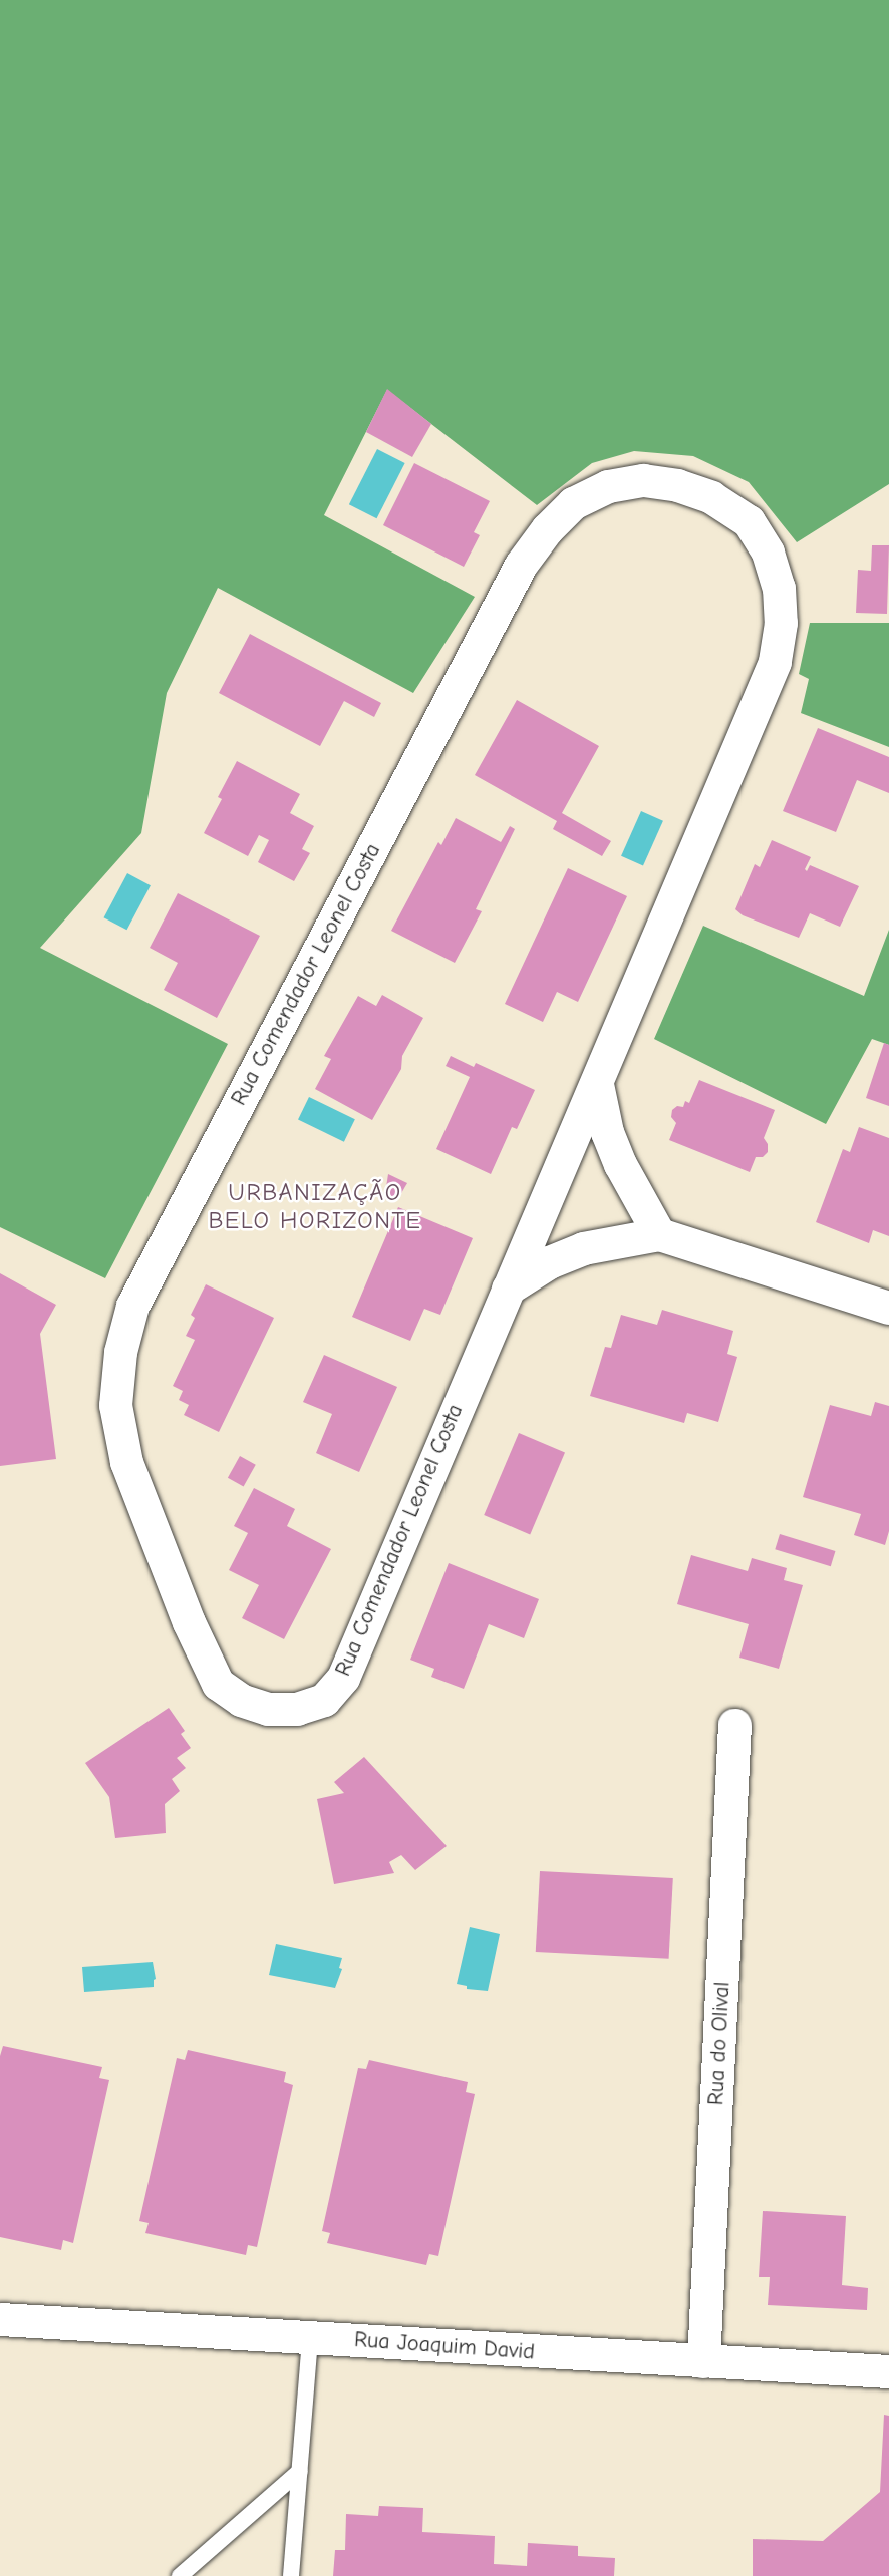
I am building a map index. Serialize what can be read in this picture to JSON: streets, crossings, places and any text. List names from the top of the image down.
{
  "streets": {
    "street": ["Rua Comendador Leonel Costa", "Rua do Olival", "Rua Joaquim David"]
  },
  "crossings": [
    ["Rua do Olival", "Rua Joaquim David"]
  ],
  "districts": ["URBANIZAÇÃO BELO HORIZONTE"]
}
